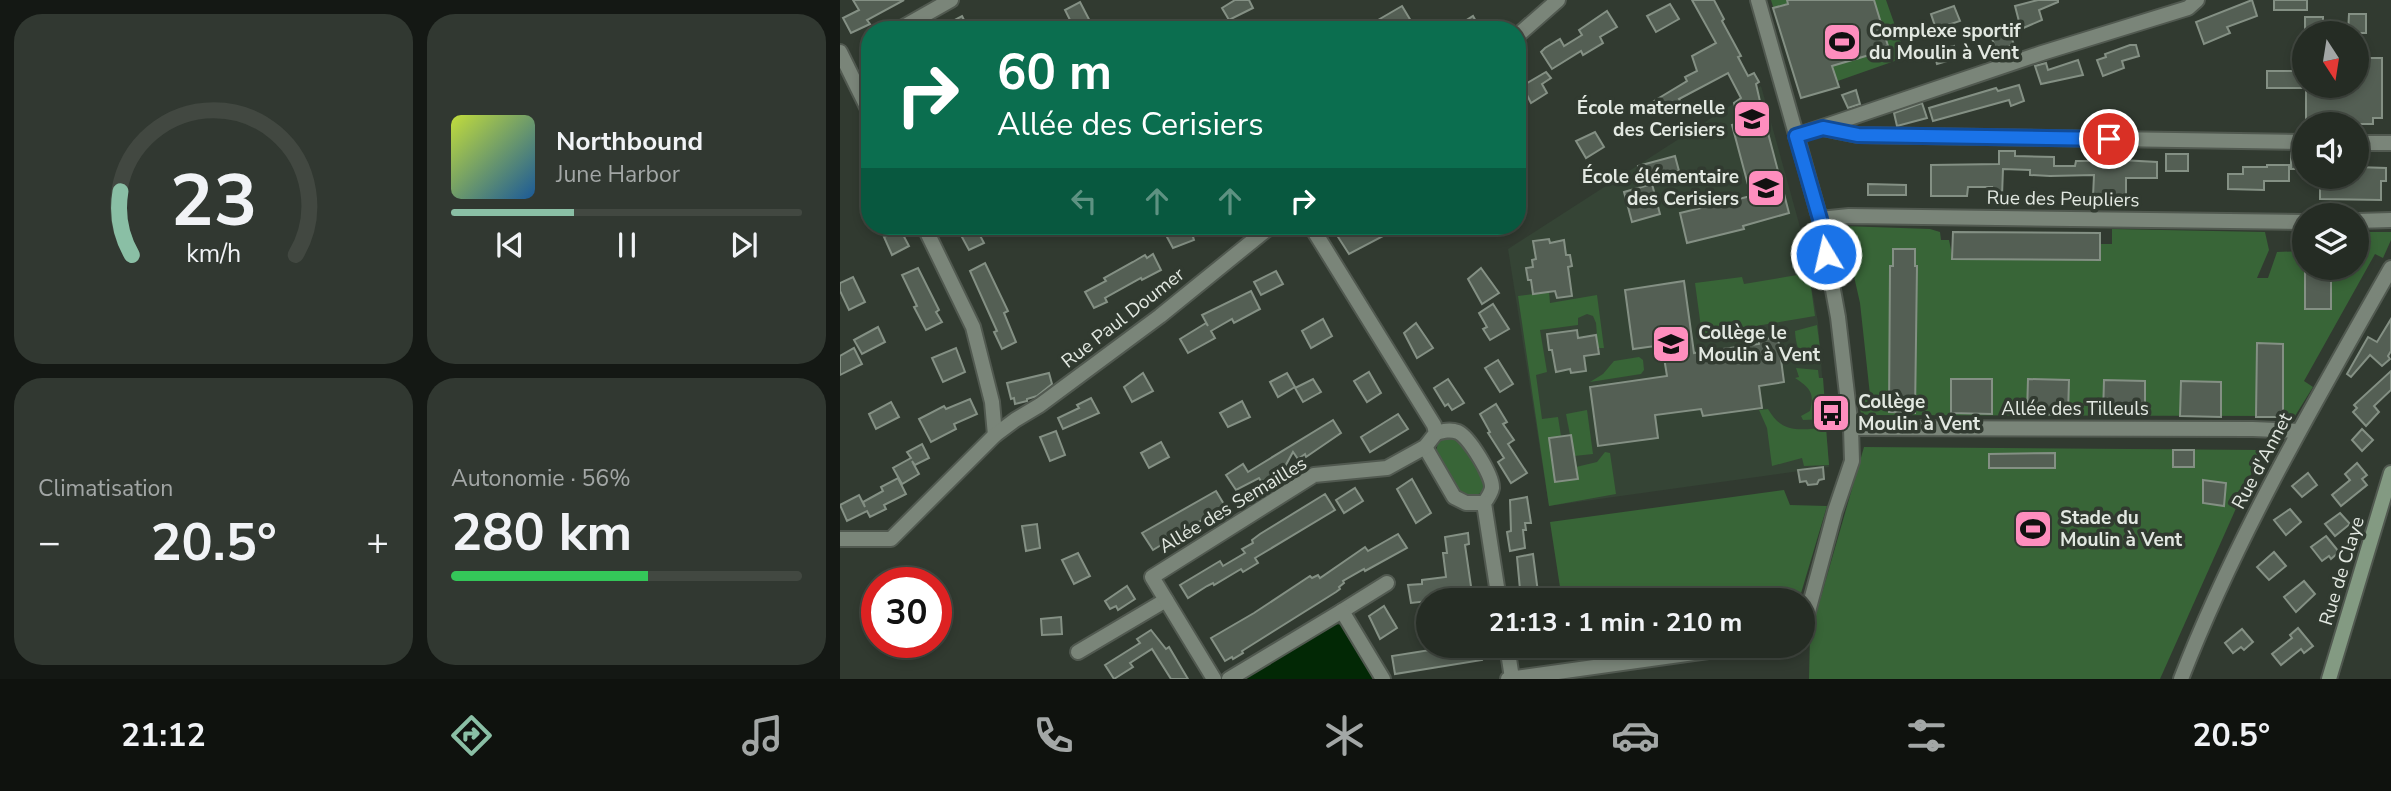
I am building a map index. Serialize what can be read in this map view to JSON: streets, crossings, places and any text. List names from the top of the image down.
{
  "streets": {
    "street": [
      "Rue des Peupliers",
      "Rue Paul Doumer",
      "Allée des Tilleuls",
      "Rue d'Annet",
      "Allée des Semailles",
      "Rue de Claye"
    ]
  },
  "crossings": [
    ["Allée des Tilleuls", "Rue d'Annet"]
  ],
  "places": {
    "sports": ["Complexe sportif du Moulin à Vent", "Stade du Moulin à Vent"],
    "school or university": ["École maternelle des Cerisiers", "École élémentaire des Cerisiers", "Collège le Moulin à Vent"],
    "bus stop": ["Collège Moulin à Vent"]
  },
  "north": "bottom",
  "page": {
    "turn": ["60 m", "Allée des Cerisiers"],
    "song": ["Northbound", "June Harbor"],
    "tile": [
      "Climatisation",
      ["Autonomie · 56%", "280 km"]
    ],
    "heat": ["−", "20.5°", "+"],
    "limit": "30",
    "trip": "21:13 · 1 min · 210 m",
    "tabs": ["21:12", "20.5°"],
    "gauge": ["23", "km/h"]
  }
}
